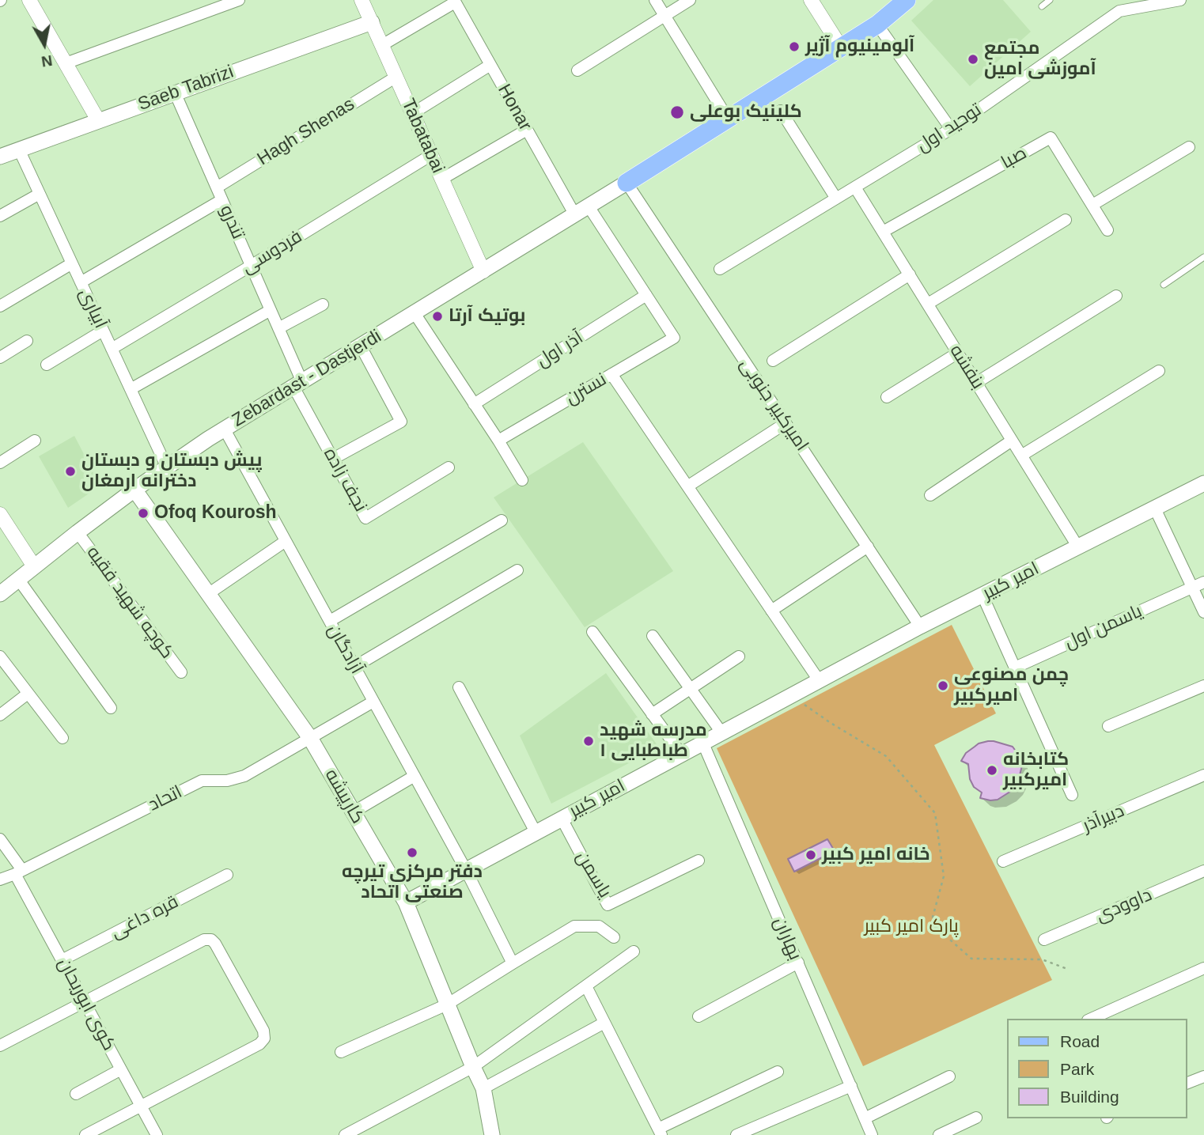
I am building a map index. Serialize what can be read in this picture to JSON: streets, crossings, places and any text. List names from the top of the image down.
{
  "streets": {
    "main road": [
      "Saeb Tabrizi",
      "Zebardast - Dastjerdi",
      "امیر کبیر",
      "کارپیشه"
    ],
    "street": [
      "Honar",
      "توحید اول",
      "Hagh Shenas",
      "Tabatabai",
      "صبا",
      "تندرو",
      "فردوسی",
      "آبیاری",
      "آذر اول",
      "بنفشه",
      "نسترن",
      "امیرکبیر جنوبی",
      "نجف زاده",
      "کوچه شهید فقیه",
      "یاسمن اول",
      "آزادگان",
      "اتحاد",
      "دبیرآذر",
      "یاسمن",
      "داوودی",
      "قره داغی",
      "بهاران",
      "کوی ابوریحان"
    ]
  },
  "crossings": [
    ["Saeb Tabrizi", "Tabatabai"],
    ["Saeb Tabrizi", "تندرو"],
    ["Saeb Tabrizi", "آبیاری"],
    ["Honar", "Zebardast - Dastjerdi"],
    ["توحید اول", "بنفشه"],
    ["Hagh Shenas", "Tabatabai"],
    ["Hagh Shenas", "تندرو"],
    ["Tabatabai", "فردوسی"],
    ["Tabatabai", "Zebardast - Dastjerdi"],
    ["صبا", "بنفشه"],
    ["تندرو", "فردوسی"],
    ["تندرو", "Zebardast - Dastjerdi"],
    ["تندرو", "نجف زاده"],
    ["فردوسی", "آبیاری"],
    ["آبیاری", "Zebardast - Dastjerdi"],
    ["آذر اول", "نسترن"],
    ["بنفشه", "امیر کبیر"],
    ["Zebardast - Dastjerdi", "امیرکبیر جنوبی"],
    ["Zebardast - Dastjerdi", "نجف زاده"],
    ["Zebardast - Dastjerdi", "کوچه شهید فقیه"],
    ["Zebardast - Dastjerdi", "آزادگان"],
    ["Zebardast - Dastjerdi", "کارپیشه"],
    ["امیرکبیر جنوبی", "امیر کبیر"],
    ["امیر کبیر", "آزادگان"],
    ["امیر کبیر", "کارپیشه"],
    ["امیر کبیر", "یاسمن"],
    ["امیر کبیر", "بهاران"],
    ["آزادگان", "اتحاد"],
    ["کارپیشه", "اتحاد"],
    ["اتحاد", "کوی ابوریحان"],
    ["قره داغی", "کوی ابوریحان"]
  ],
  "parks": ["پارک امیر کبیر"],
  "places": [
    "آلومینیوم آژیر",
    "مجتمع آموزشی امین",
    "کلینیک بوعلی",
    "بوتیک آرتا",
    "پیش دبستان و دبستان دخترانه ارمغان",
    "Ofoq Kourosh",
    "چمن مصنوعی امیرکبیر",
    "مدرسه شهید طباطبایی ۱",
    "کتابخانه امیرکبیر",
    "دفتر مرکزی تیرچه صنعتی اتحاد",
    "خانه امیر کبیر"
  ],
  "legend": ["Road", "Park", "Building"],
  "north": "bottom"
}
